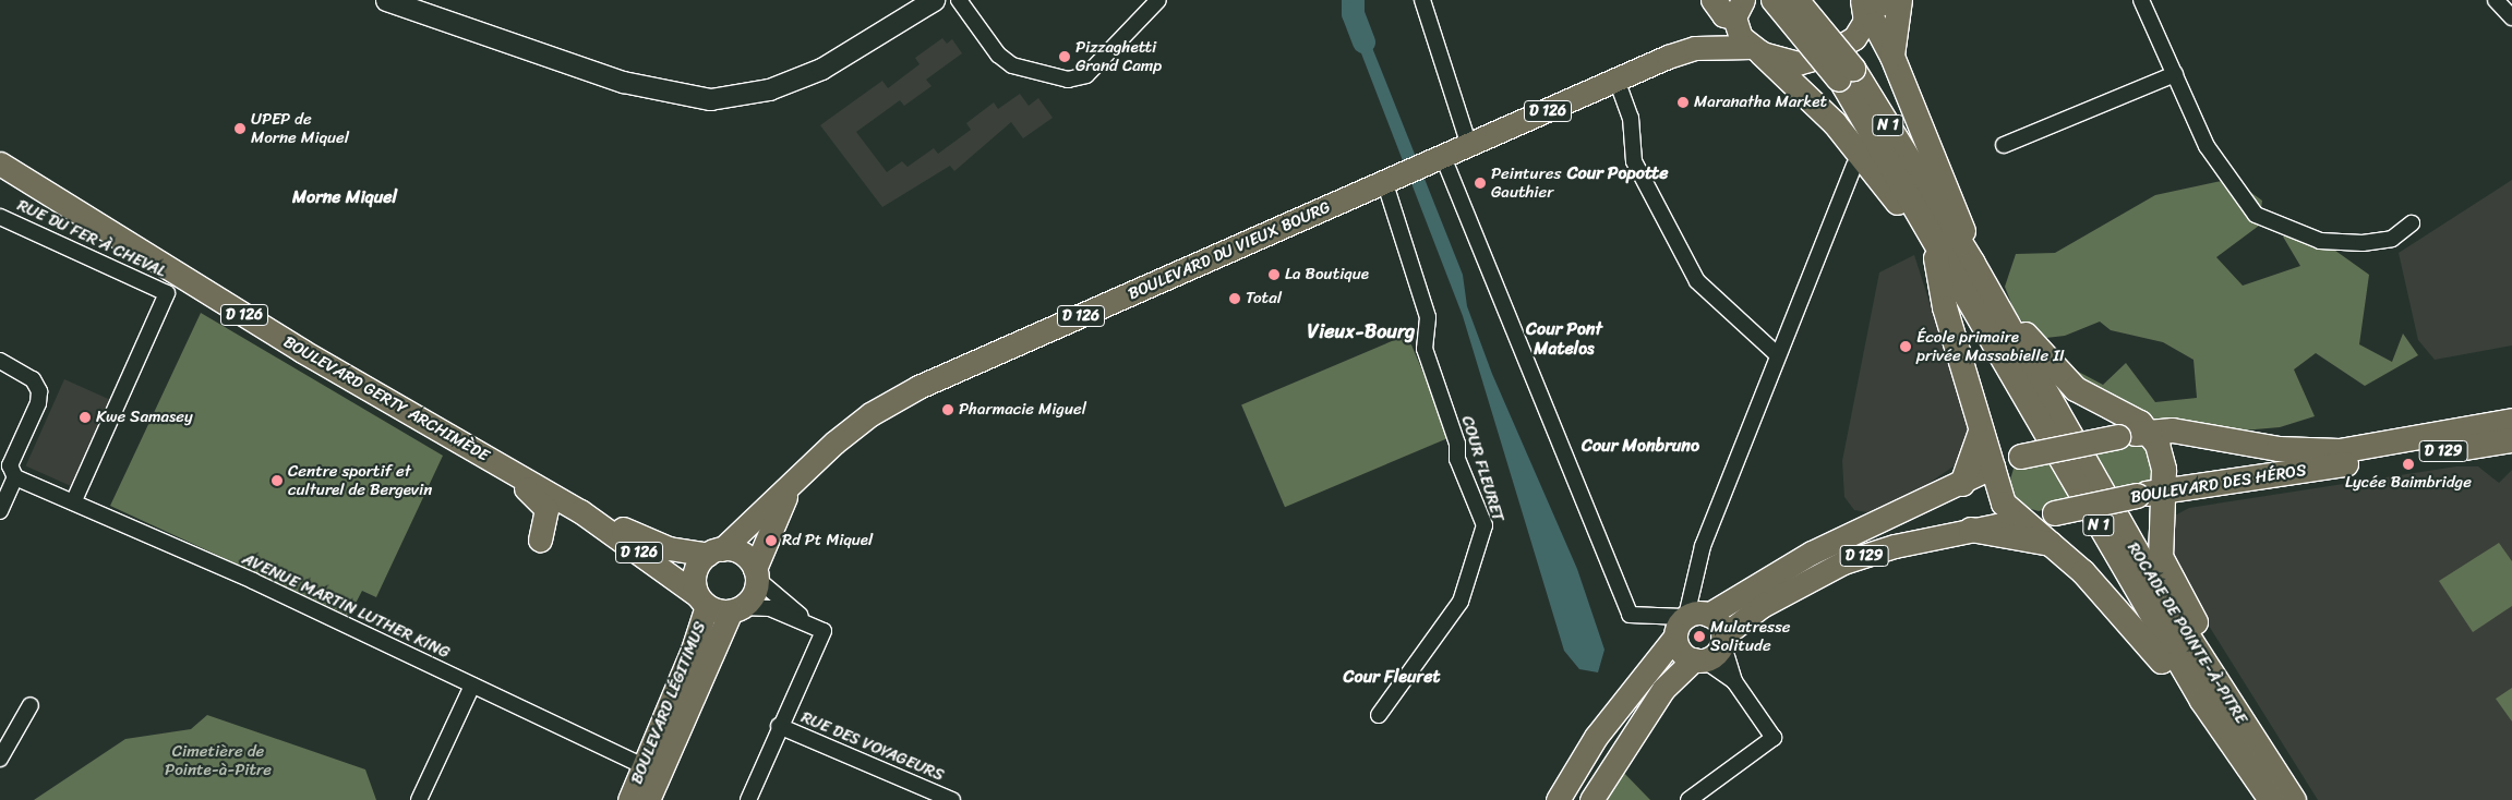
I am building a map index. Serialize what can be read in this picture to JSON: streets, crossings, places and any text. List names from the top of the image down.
{
  "streets": {
    "highway": [
      "N 1",
      "D 129",
      "BOULEVARD DES HÉROS",
      "ROCADE DE POINTE-À-PITRE"
    ],
    "main road": [
      "D 126",
      "BOULEVARD DU VIEUX BOURG",
      "BOULEVARD GERTY ARCHIMÈDE",
      "BOULEVARD LÉGITIMUS"
    ],
    "street": [
      "RUE DU FER À CHEVAL",
      "COUR FLEURET",
      "AVENUE MARTIN LUTHER KING",
      "RUE DES VOYAGEURS"
    ]
  },
  "crossings": [
    ["N 1", "ROCADE DE POINTE-À-PITRE"],
    ["RUE DU FER À CHEVAL", "AVENUE MARTIN LUTHER KING"],
    ["BOULEVARD DU VIEUX BOURG", "BOULEVARD GERTY ARCHIMÈDE"],
    ["BOULEVARD DU VIEUX BOURG", "COUR FLEURET"],
    ["BOULEVARD DU VIEUX BOURG", "BOULEVARD LÉGITIMUS"],
    ["BOULEVARD GERTY ARCHIMÈDE", "BOULEVARD LÉGITIMUS"],
    ["D 129", "BOULEVARD DES HÉROS"],
    ["AVENUE MARTIN LUTHER KING", "BOULEVARD LÉGITIMUS"]
  ],
  "districts": [
    "Cour Popotte",
    "Morne Miquel",
    "Cour Pont Matelos",
    "Vieux-Bourg",
    "Cour Monbruno",
    "Cour Fleuret"
  ],
  "parks": ["Cimetière de Pointe-à-Pitre"],
  "places": [
    "Pizzaghetti Grand Camp",
    "Maranatha Market",
    "UPEP de Morne Miquel",
    "Peintures Gauthier",
    "La Boutique",
    "Total",
    "École primaire privée Massabielle II",
    "Pharmacie Miguel",
    "Kwe Samasey",
    "Lycée Baimbridge",
    "Centre sportif et culturel de Bergevin",
    "Rd Pt Miquel",
    "Mulatresse Solitude"
  ]
}
